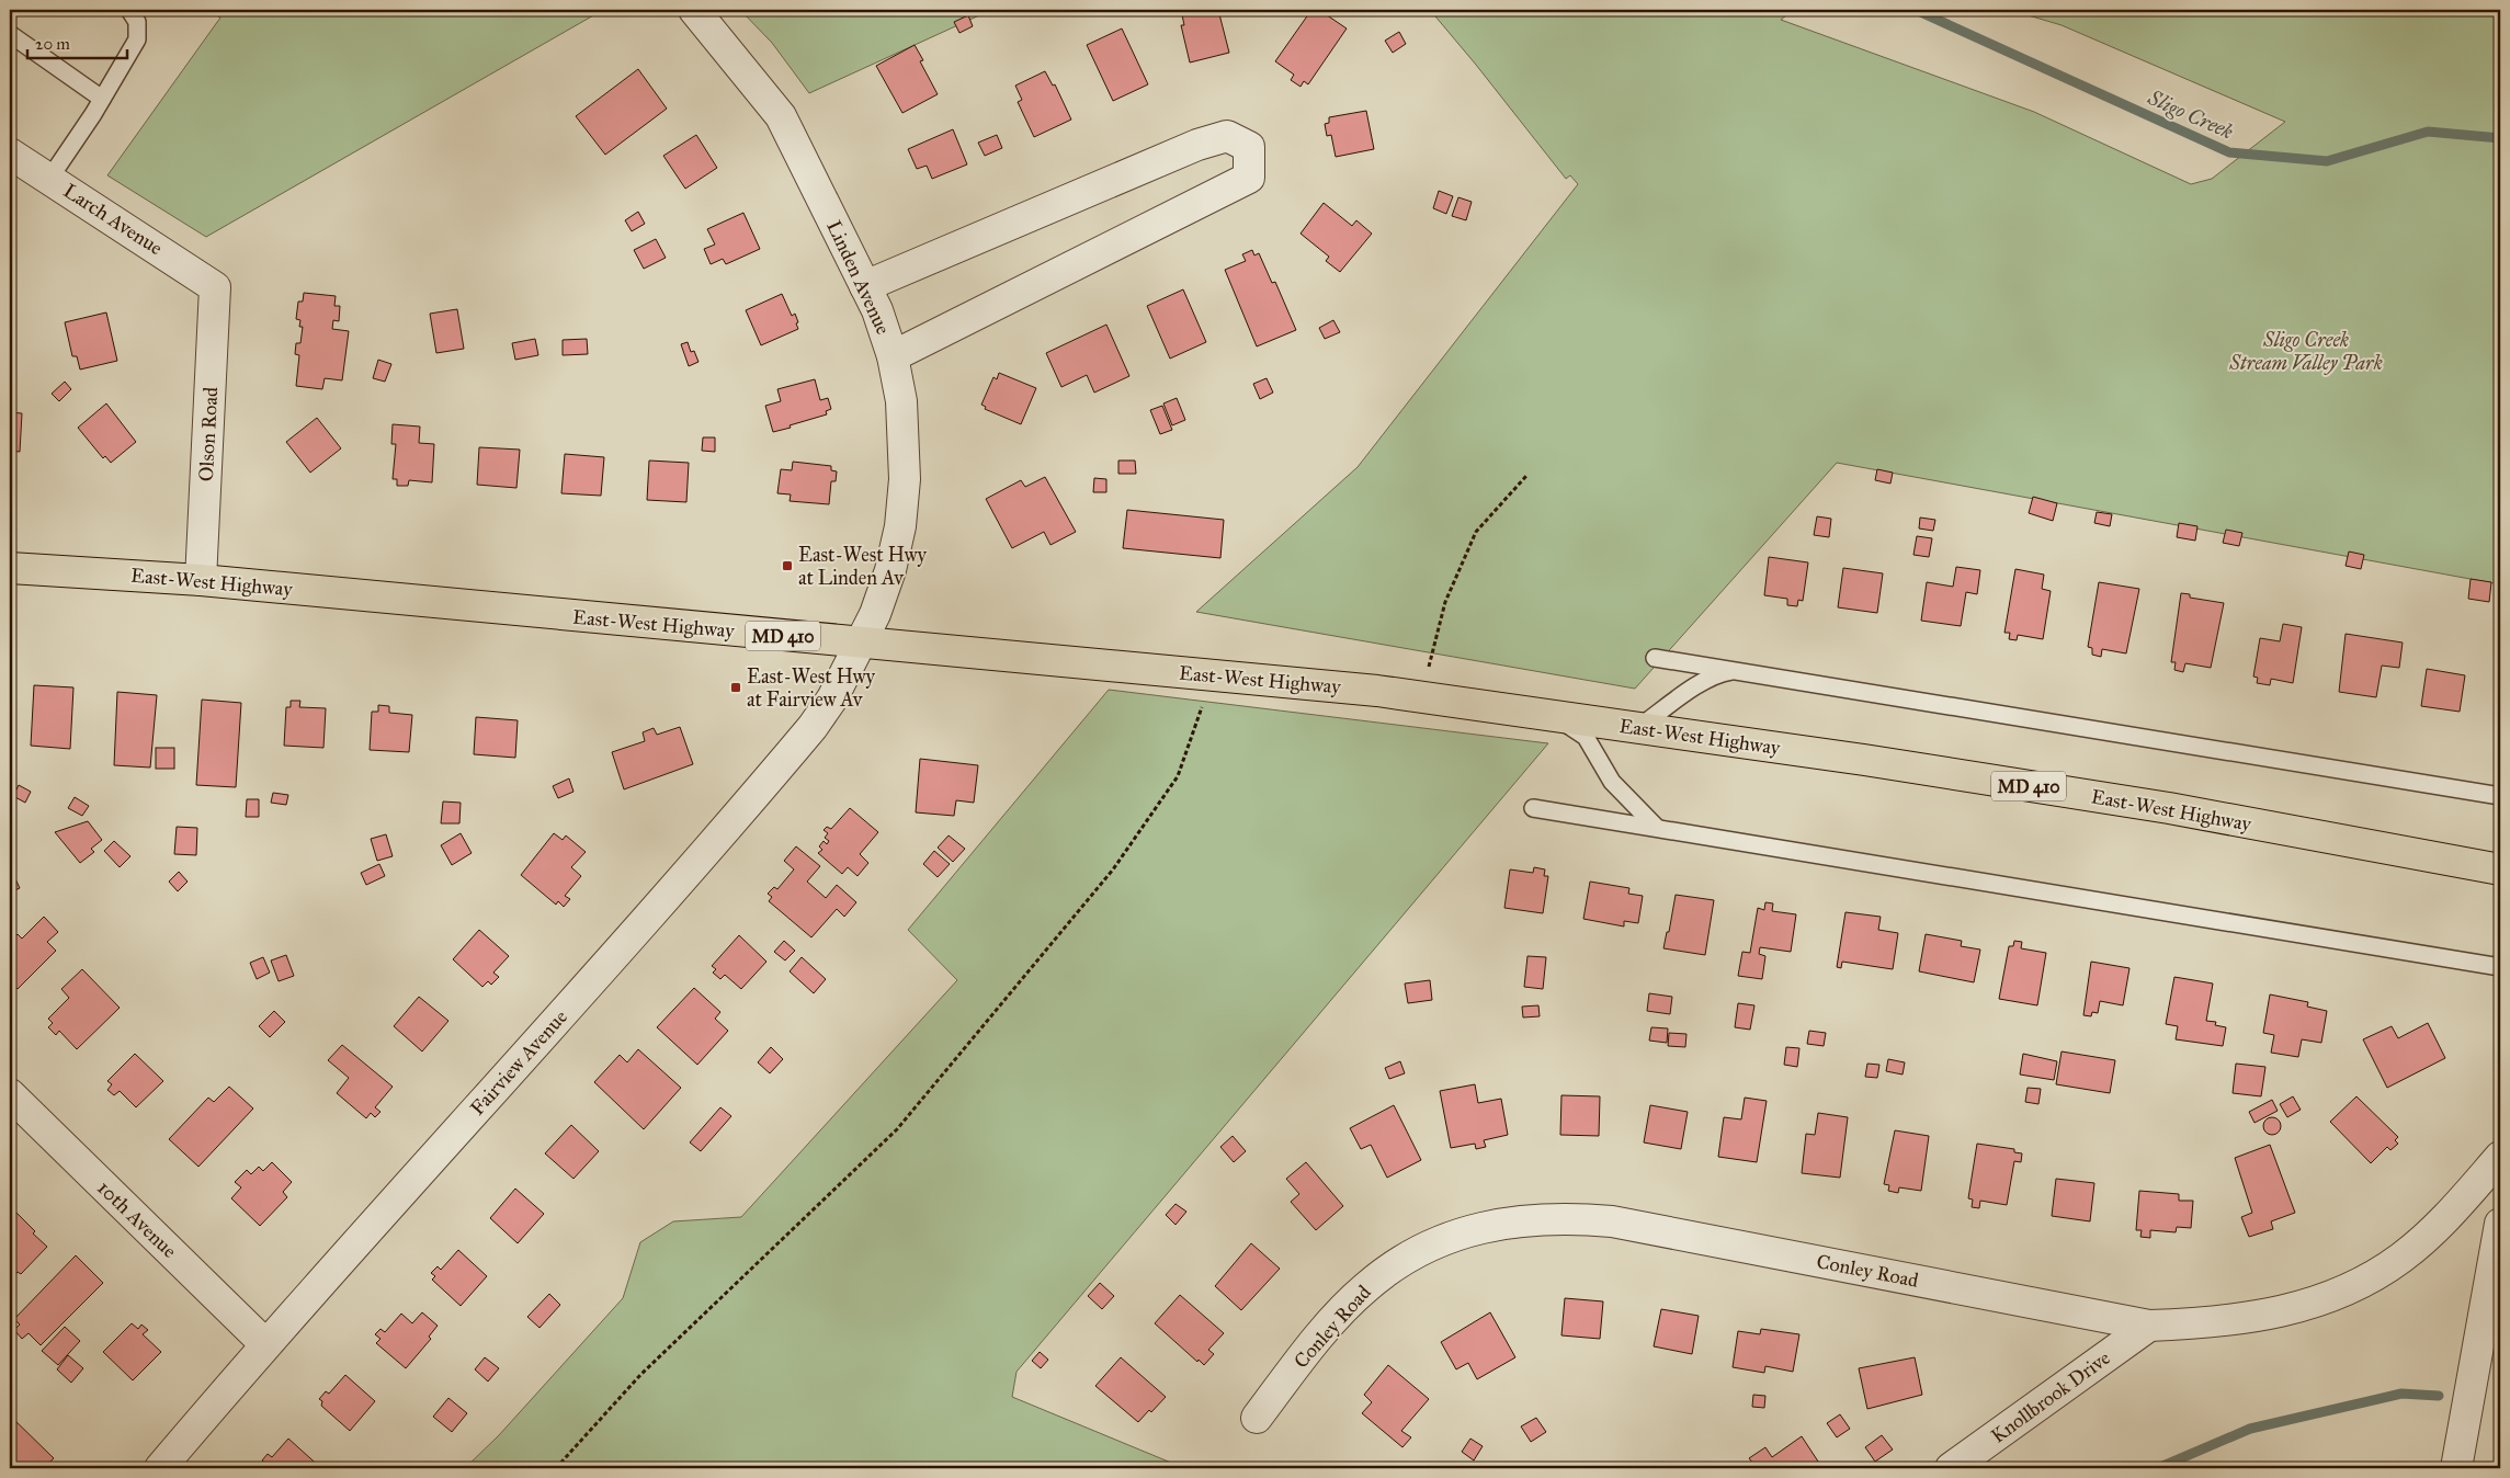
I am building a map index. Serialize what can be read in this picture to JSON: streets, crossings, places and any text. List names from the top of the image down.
{
  "streets": {
    "main road": ["East-West Highway", "MD 410"],
    "street": [
      "Larch Avenue",
      "Linden Avenue",
      "Olson Road",
      "Fairview Avenue",
      "10th Avenue",
      "Conley Road",
      "Knollbrook Drive"
    ]
  },
  "crossings": [
    ["Larch Avenue", "Olson Road"],
    ["Linden Avenue", "East-West Highway"],
    ["Linden Avenue", "Fairview Avenue"],
    ["Olson Road", "East-West Highway"],
    ["East-West Highway", "Fairview Avenue"],
    ["Fairview Avenue", "10th Avenue"],
    ["Conley Road", "Knollbrook Drive"]
  ],
  "water": ["Sligo Creek"],
  "parks": ["Sligo Creek Stream Valley Park"],
  "places": {
    "transit": ["East-West Hwy at Linden Av", "East-West Hwy at Fairview Av"]
  },
  "scale_bar": "20 m"
}
